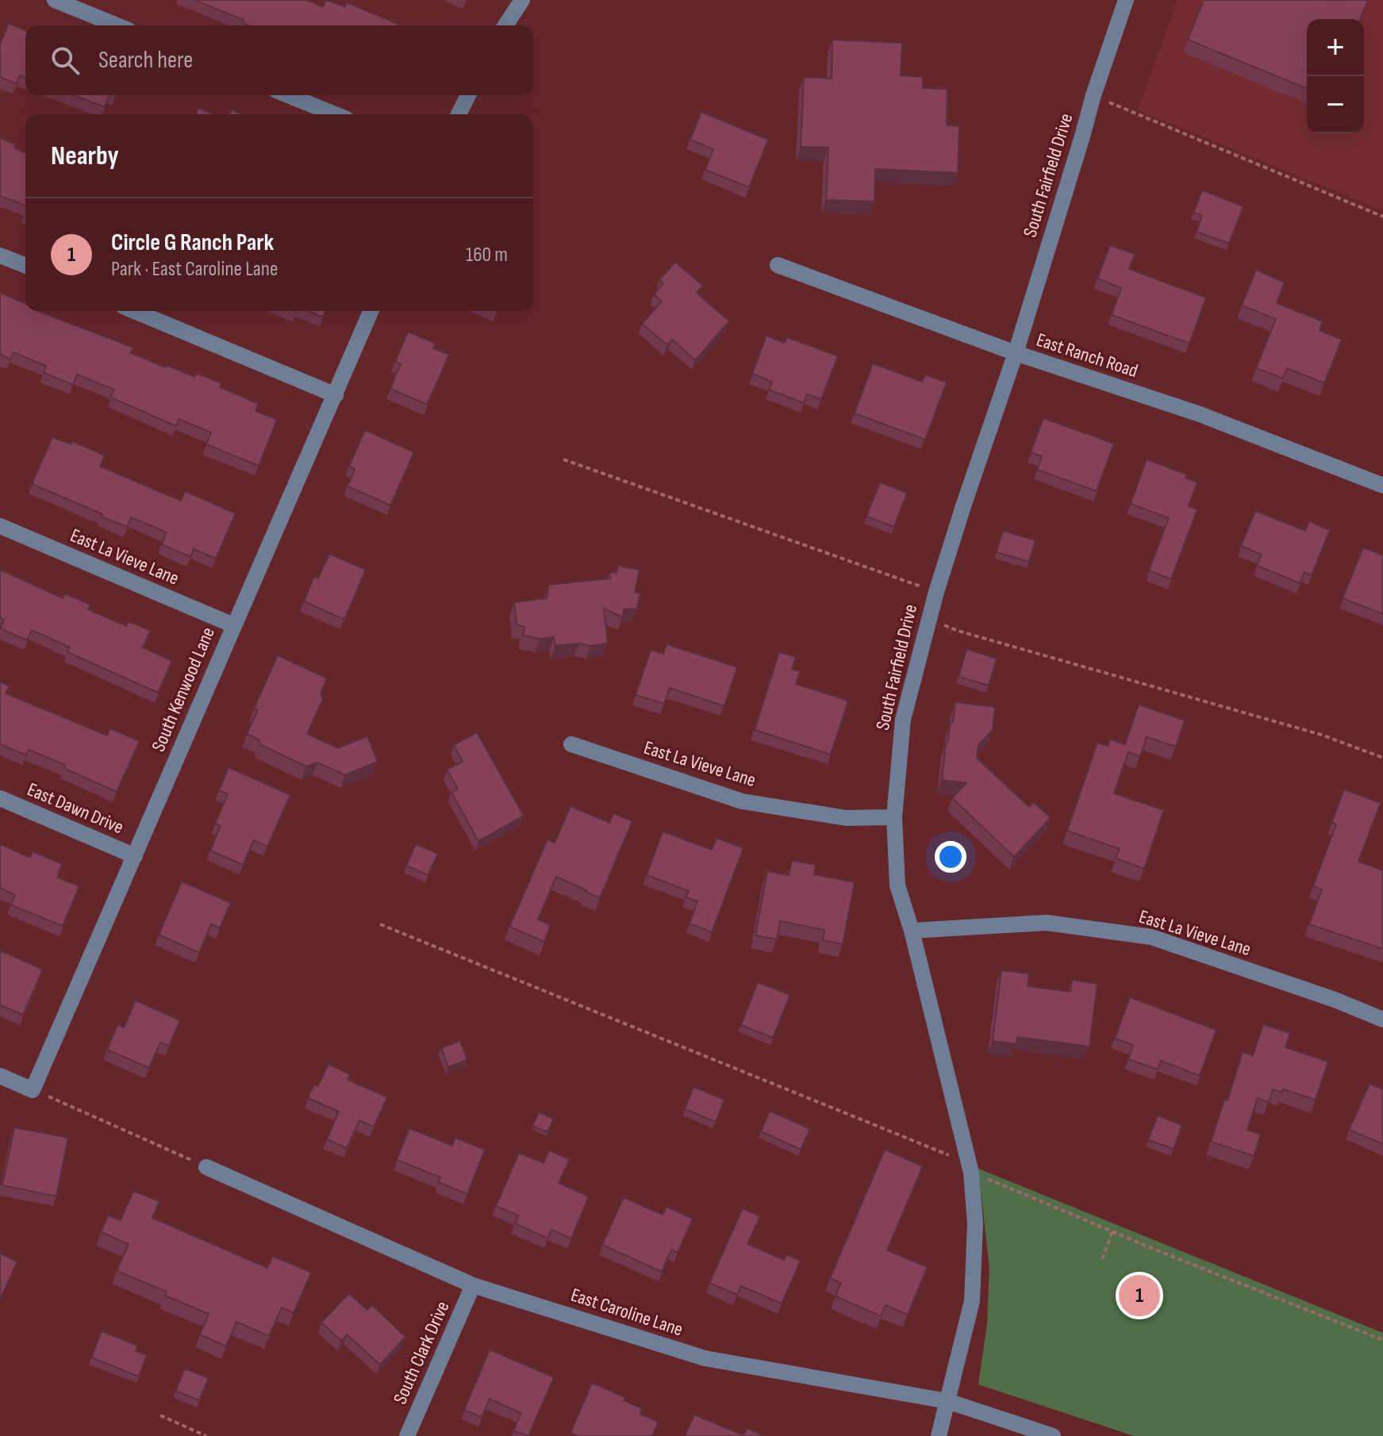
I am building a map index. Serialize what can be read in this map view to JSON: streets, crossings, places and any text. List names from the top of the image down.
{
  "streets": {
    "street": [
      "South Fairfield Drive",
      "East Ranch Road",
      "East La Vieve Lane",
      "South Kenwood Lane",
      "East Dawn Drive",
      "East Caroline Lane",
      "South Clark Drive"
    ]
  },
  "crossings": [
    ["South Fairfield Drive", "East Ranch Road"],
    ["South Fairfield Drive", "East La Vieve Lane"],
    ["South Fairfield Drive", "East Caroline Lane"],
    ["East La Vieve Lane", "South Kenwood Lane"],
    ["South Kenwood Lane", "East Dawn Drive"],
    ["East Caroline Lane", "South Clark Drive"]
  ],
  "page": {
    "map_buttons": ["+", "−"],
    "search": "Search here",
    "heading": "Nearby",
    "list": [
      {
        "mark": "1",
        "name": "Circle G Ranch Park",
        "note": "Park · East Caroline Lane",
        "value": "160 m"
      }
    ],
    "pins": "1"
  }
}
